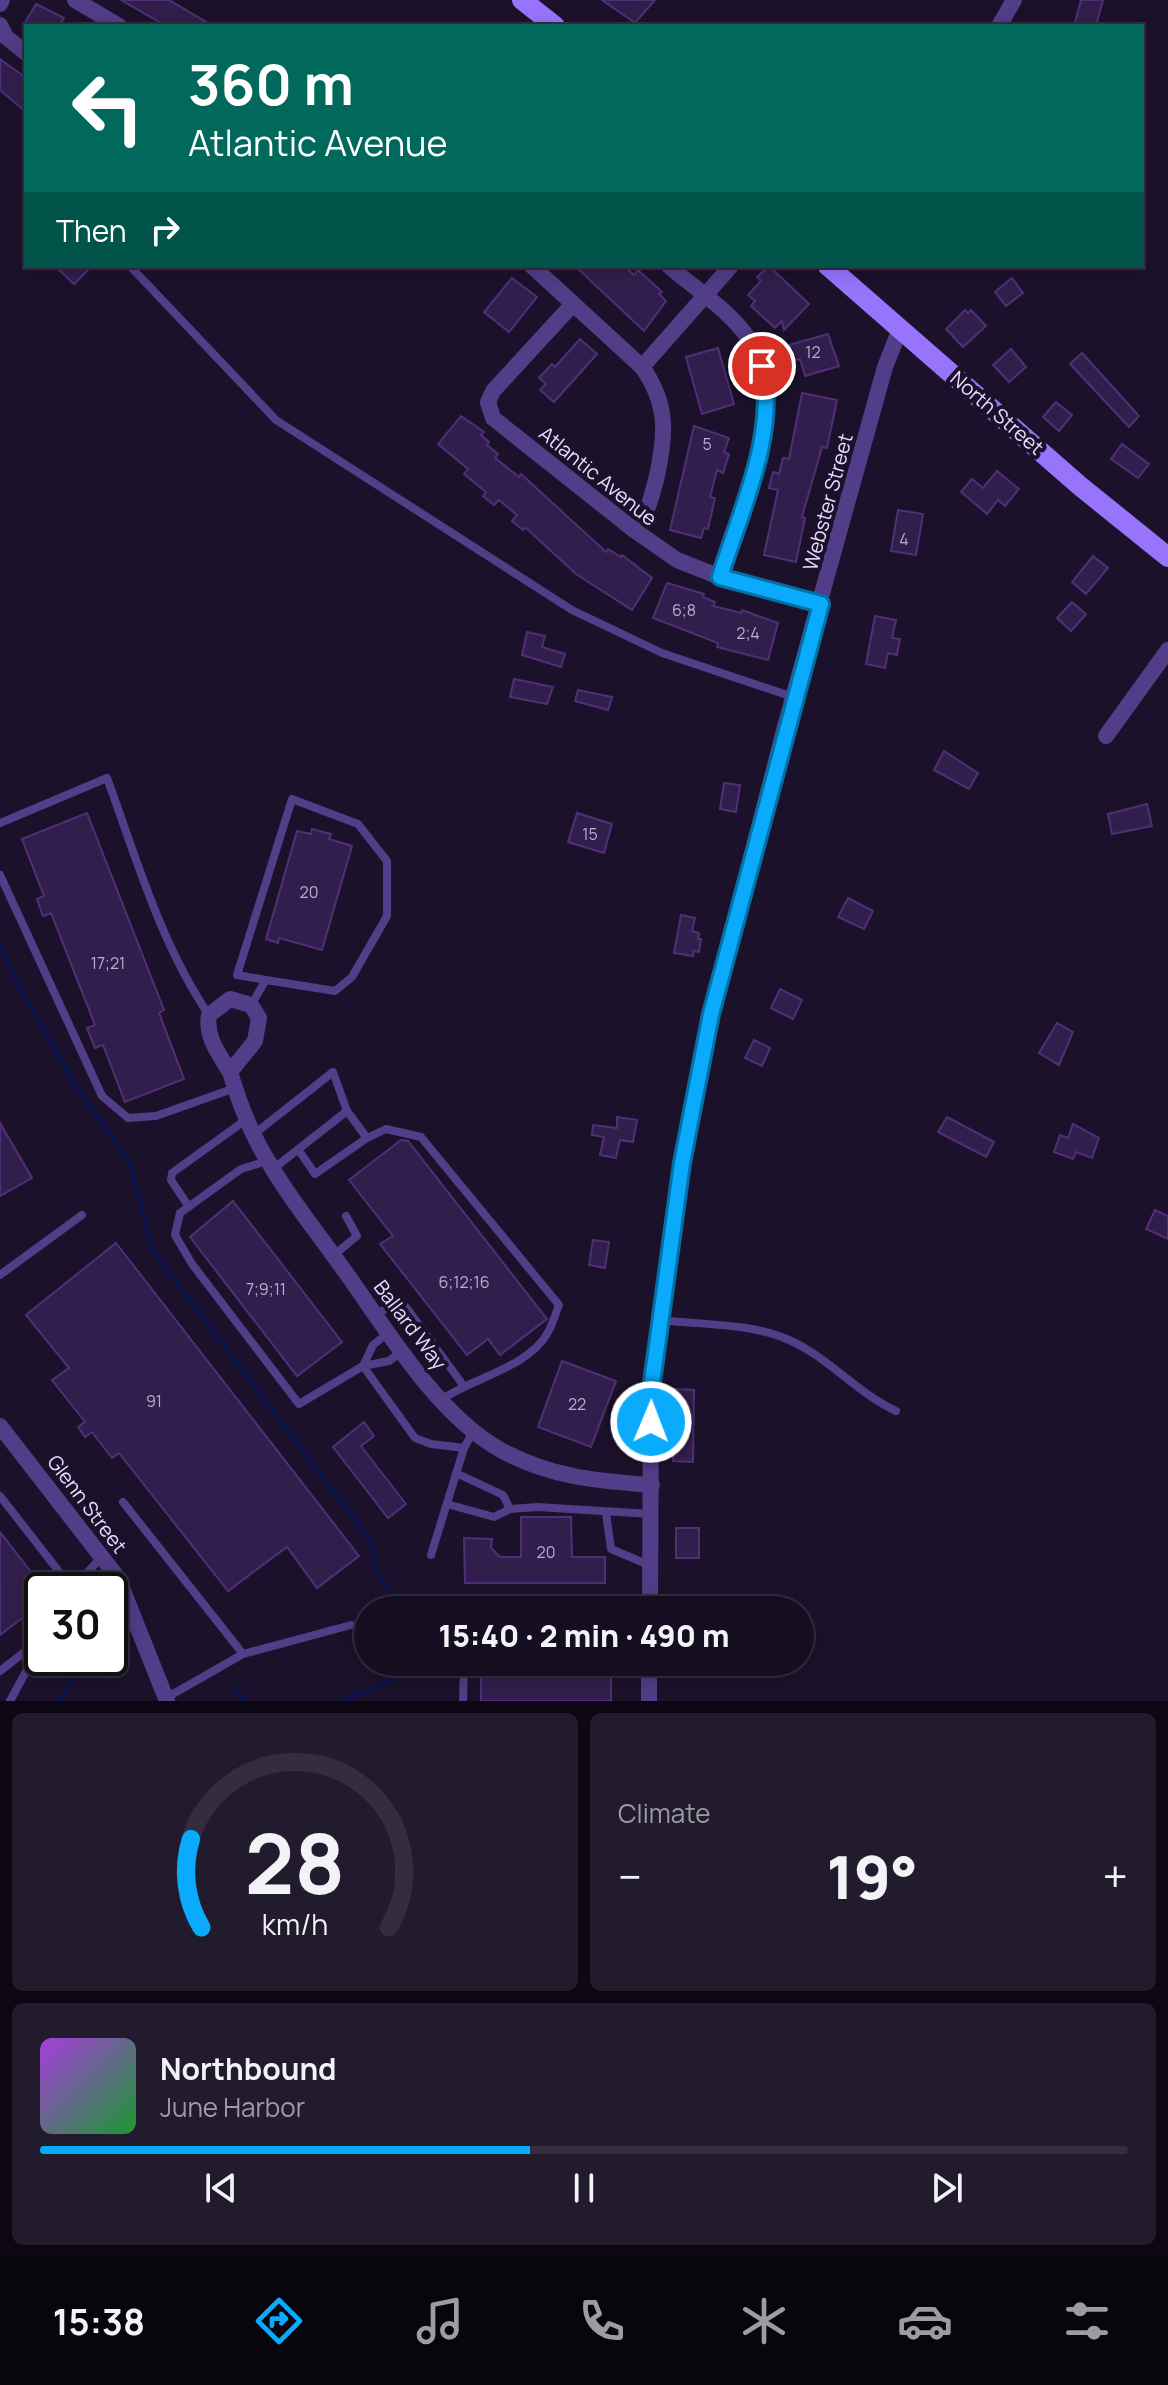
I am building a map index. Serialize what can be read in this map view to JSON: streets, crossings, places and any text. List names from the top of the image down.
{
  "streets": {
    "main road": ["North Street"],
    "street": [
      "Atlantic Avenue",
      "Webster Street",
      "Ballard Way",
      "Glenn Street"
    ]
  },
  "crossings": [
    ["North Street", "Webster Street"],
    ["Atlantic Avenue", "Webster Street"],
    ["Webster Street", "Ballard Way"]
  ],
  "house_numbers": [
    "12",
    "5",
    "4",
    "6;8",
    "2;4",
    "15",
    "20",
    "17;21",
    "6;12;16",
    "7;9;11",
    "91",
    "22",
    "20"
  ],
  "page": {
    "turn": ["360 m", "Atlantic Avenue"],
    "then": "Then",
    "limit": "30",
    "trip": "15:40 · 2 min · 490 m",
    "tile": "Climate",
    "heat": ["−", "19°", "+"],
    "song": ["Northbound", "June Harbor"],
    "tabs": "15:38",
    "gauge": ["28", "km/h"]
  }
}
